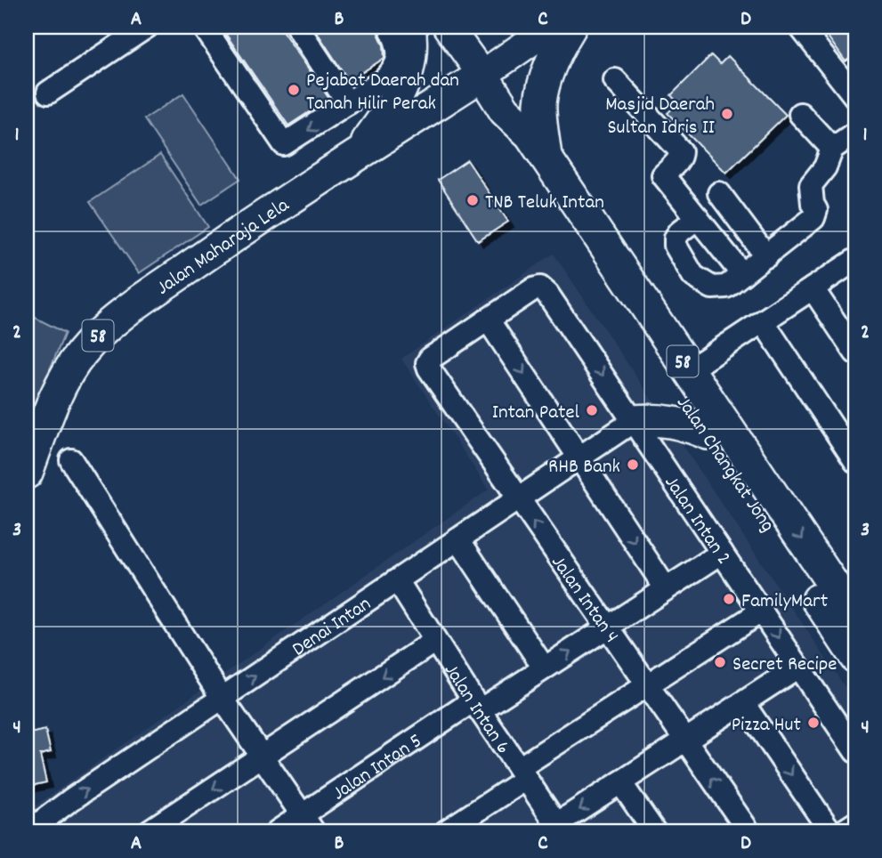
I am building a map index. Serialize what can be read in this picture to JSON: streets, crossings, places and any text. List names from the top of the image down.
{
  "streets": {
    "highway": ["Jalan Maharaja Lela", "58", "Jalan Changkat Jong"],
    "street": [
      "Jalan Intan 2",
      "Jalan Intan 4",
      "Denai Intan",
      "Jalan Intan 6",
      "Jalan Intan 5"
    ]
  },
  "crossings": [
    ["Jalan Maharaja Lela", "Jalan Changkat Jong"],
    ["Jalan Intan 2", "Jalan Intan 4"],
    ["Jalan Intan 2", "Denai Intan"],
    ["Jalan Intan 2", "Jalan Intan 5"],
    ["Jalan Intan 4", "Denai Intan"],
    ["Jalan Intan 4", "Jalan Intan 5"],
    ["Denai Intan", "Jalan Intan 6"],
    ["Jalan Intan 6", "Jalan Intan 5"]
  ],
  "one_way": ["Jalan Intan 2"],
  "places": [
    "Pejabat Daerah dan Tanah Hilir Perak",
    "Masjid Daerah Sultan Idris II",
    "TNB Teluk Intan",
    "Intan Patel",
    "RHB Bank",
    "FamilyMart",
    "Secret Recipe",
    "Pizza Hut"
  ],
  "grid": {
    "columns": [
      "A",
      "B",
      "C",
      "D"
    ],
    "rows": [
      "1",
      "2",
      "3",
      "4"
    ]
  }
}
